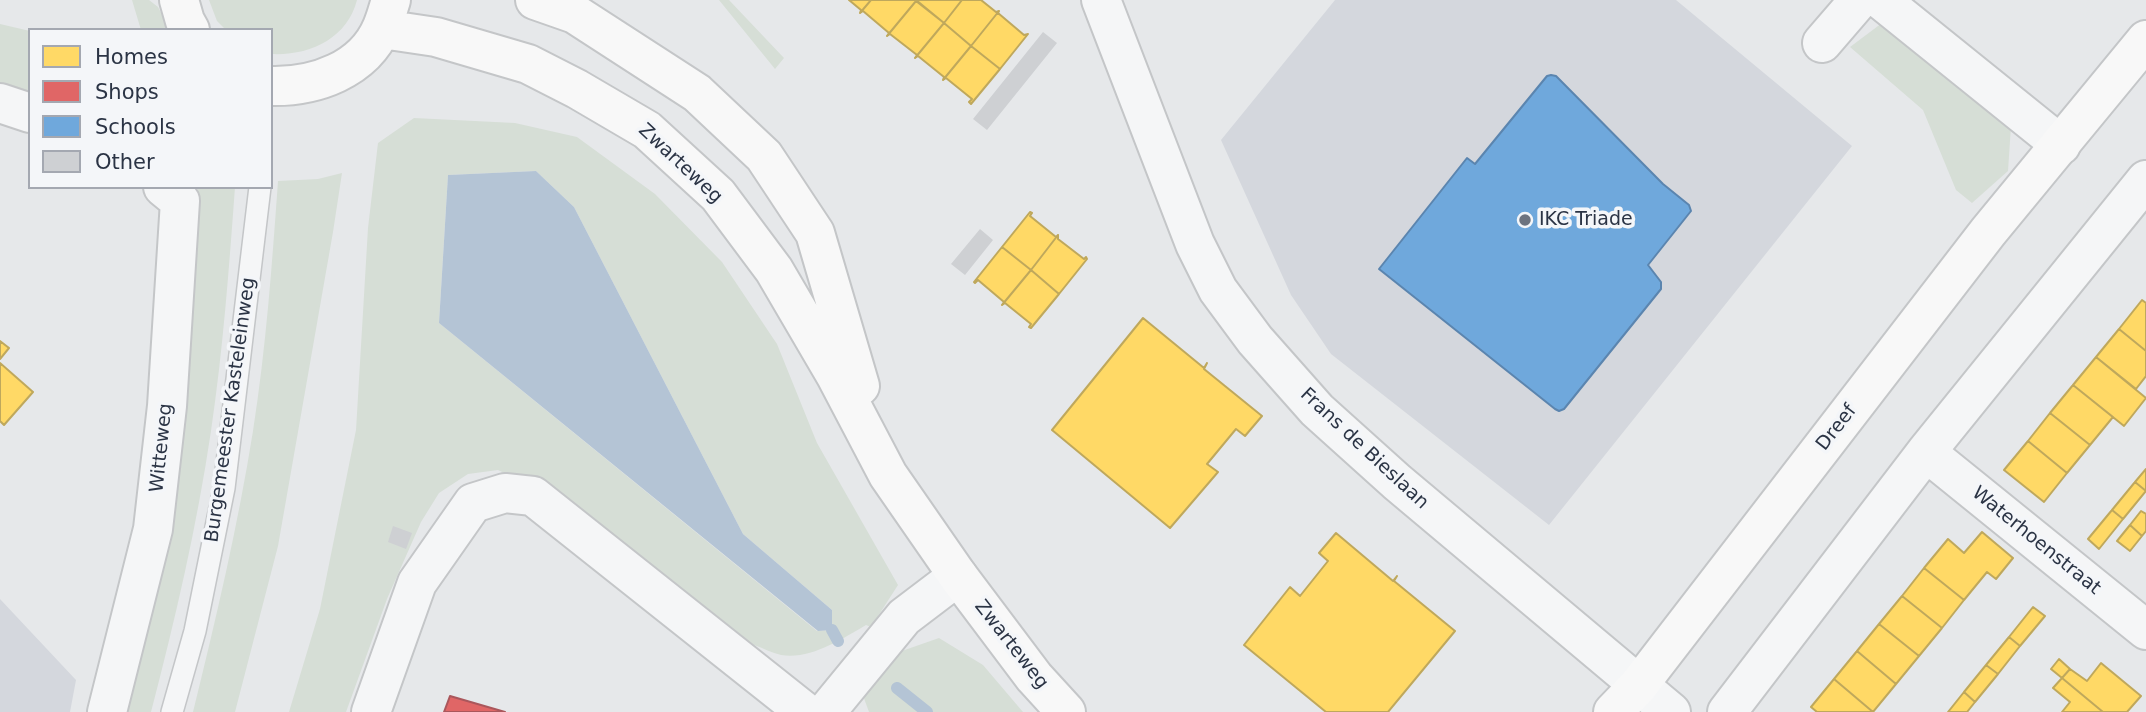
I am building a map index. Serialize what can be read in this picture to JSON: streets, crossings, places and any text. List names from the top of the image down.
{
  "streets": {
    "main road": ["Zwarteweg", "Dreef"],
    "street": ["Witteweg", "Frans de Bieslaan", "Waterhoenstraat"],
    "lane": ["Burgemeester Kasteleinweg"]
  },
  "crossings": [
    ["Dreef", "Frans de Bieslaan"]
  ],
  "places": ["IKC Triade"],
  "legend": [
    "Homes",
    "Shops",
    "Schools",
    "Other"
  ]
}
